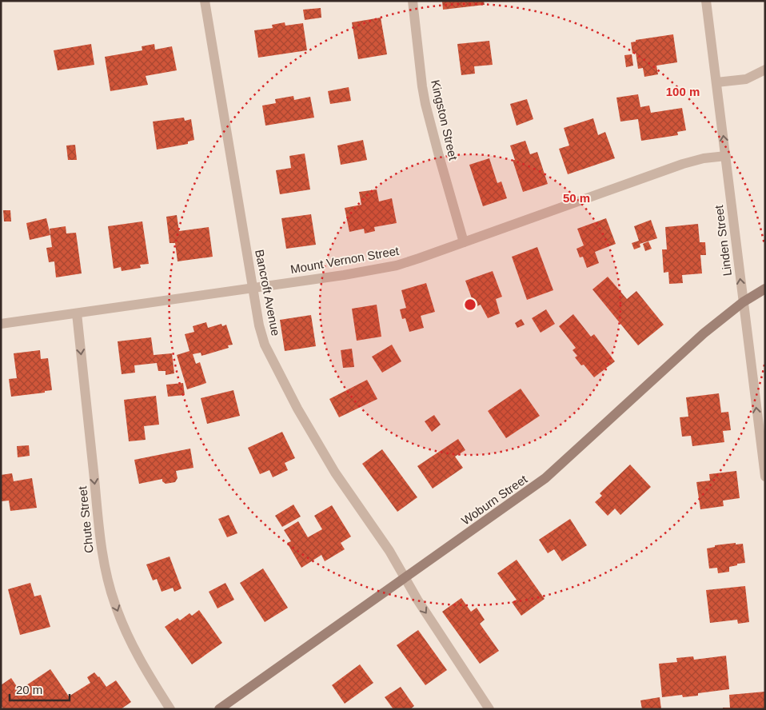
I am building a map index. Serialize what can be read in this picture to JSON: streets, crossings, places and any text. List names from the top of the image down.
{
  "streets": {
    "street": [
      "Kingston Street",
      "Linden Street",
      "Mount Vernon Street",
      "Bancroft Avenue",
      "Woburn Street",
      "Chute Street"
    ]
  },
  "crossings": [
    ["Kingston Street", "Mount Vernon Street"],
    ["Linden Street", "Mount Vernon Street"],
    ["Linden Street", "Woburn Street"],
    ["Mount Vernon Street", "Bancroft Avenue"],
    ["Mount Vernon Street", "Chute Street"],
    ["Bancroft Avenue", "Woburn Street"]
  ],
  "one_way": ["Linden Street", "Chute Street"],
  "scale_bar": "20 m",
  "rings": ["100 m", "50 m"]
}
